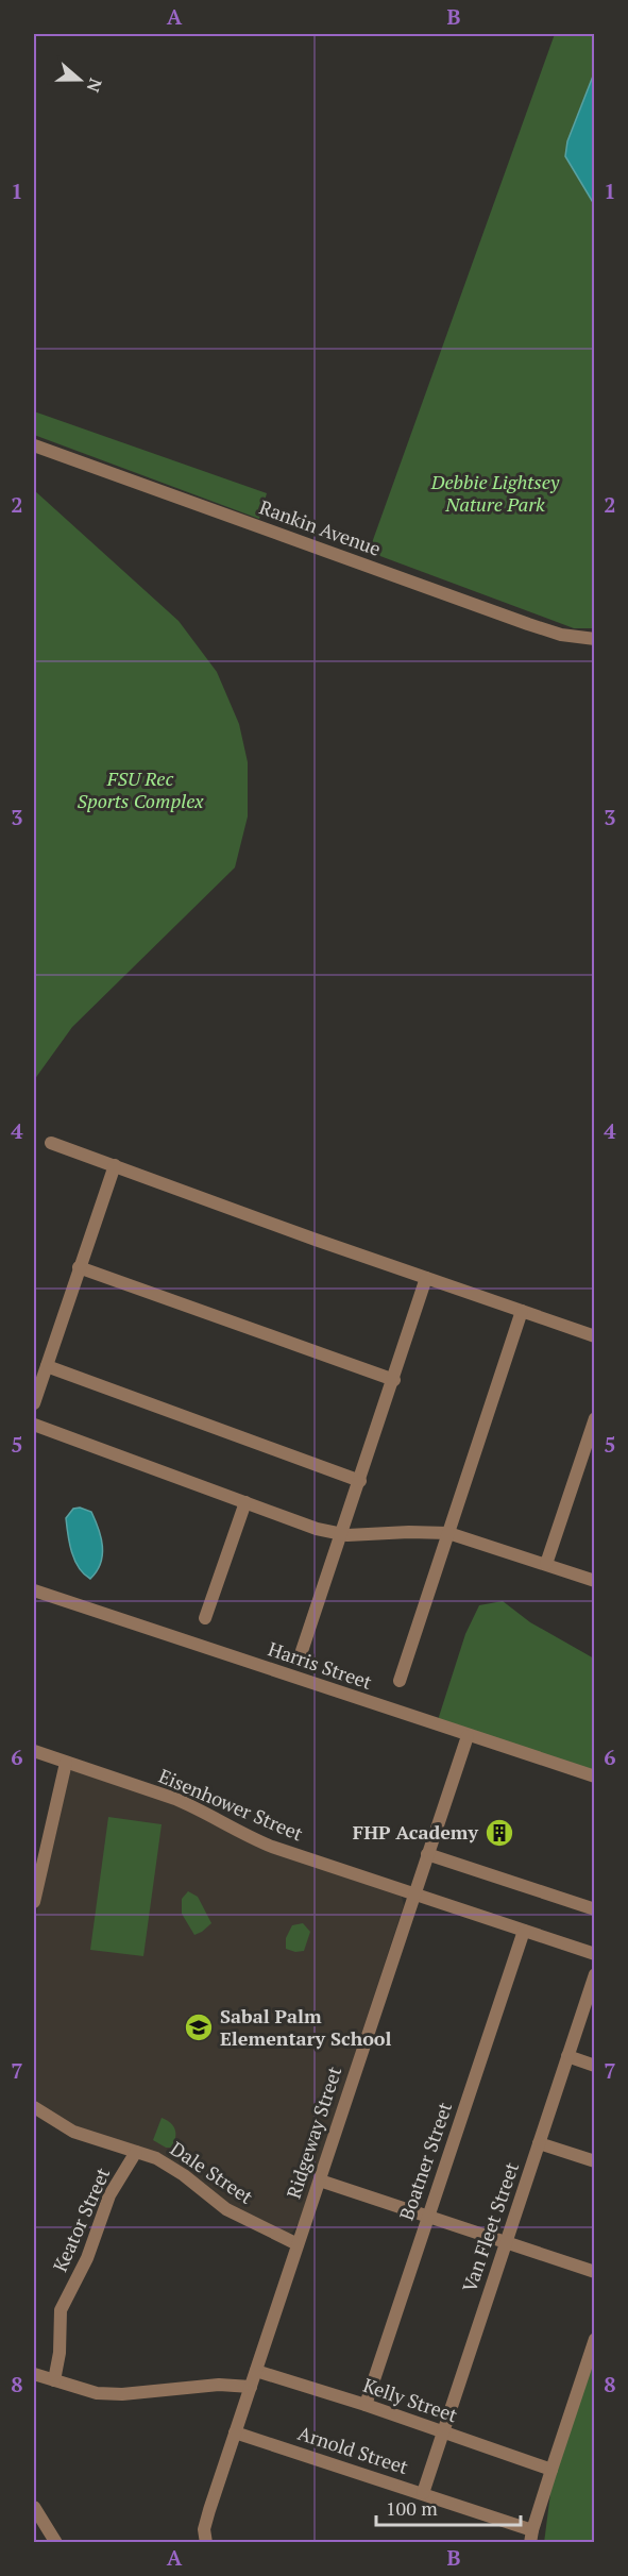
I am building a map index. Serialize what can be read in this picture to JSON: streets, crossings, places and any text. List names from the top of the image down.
{
  "streets": {
    "street": [
      "Rankin Avenue",
      "Harris Street",
      "Eisenhower Street",
      "Ridgeway Street",
      "Boatner Street",
      "Dale Street",
      "Keator Street",
      "Van Fleet Street",
      "Kelly Street",
      "Arnold Street"
    ]
  },
  "crossings": [
    ["Harris Street", "Ridgeway Street"],
    ["Eisenhower Street", "Ridgeway Street"],
    ["Eisenhower Street", "Boatner Street"],
    ["Ridgeway Street", "Dale Street"],
    ["Ridgeway Street", "Kelly Street"],
    ["Ridgeway Street", "Arnold Street"],
    ["Boatner Street", "Kelly Street"],
    ["Dale Street", "Keator Street"],
    ["Van Fleet Street", "Kelly Street"],
    ["Van Fleet Street", "Arnold Street"]
  ],
  "parks": ["Debbie Lightsey Nature Park", "FSU Rec Sports Complex"],
  "places": {
    "building": ["FHP Academy"],
    "school or university": ["Sabal Palm Elementary School"]
  },
  "scale_bar": "100 m",
  "north": "right",
  "grid": {
    "columns": ["A", "B"],
    "rows": [
      "1",
      "2",
      "3",
      "4",
      "5",
      "6",
      "7",
      "8"
    ]
  }
}
